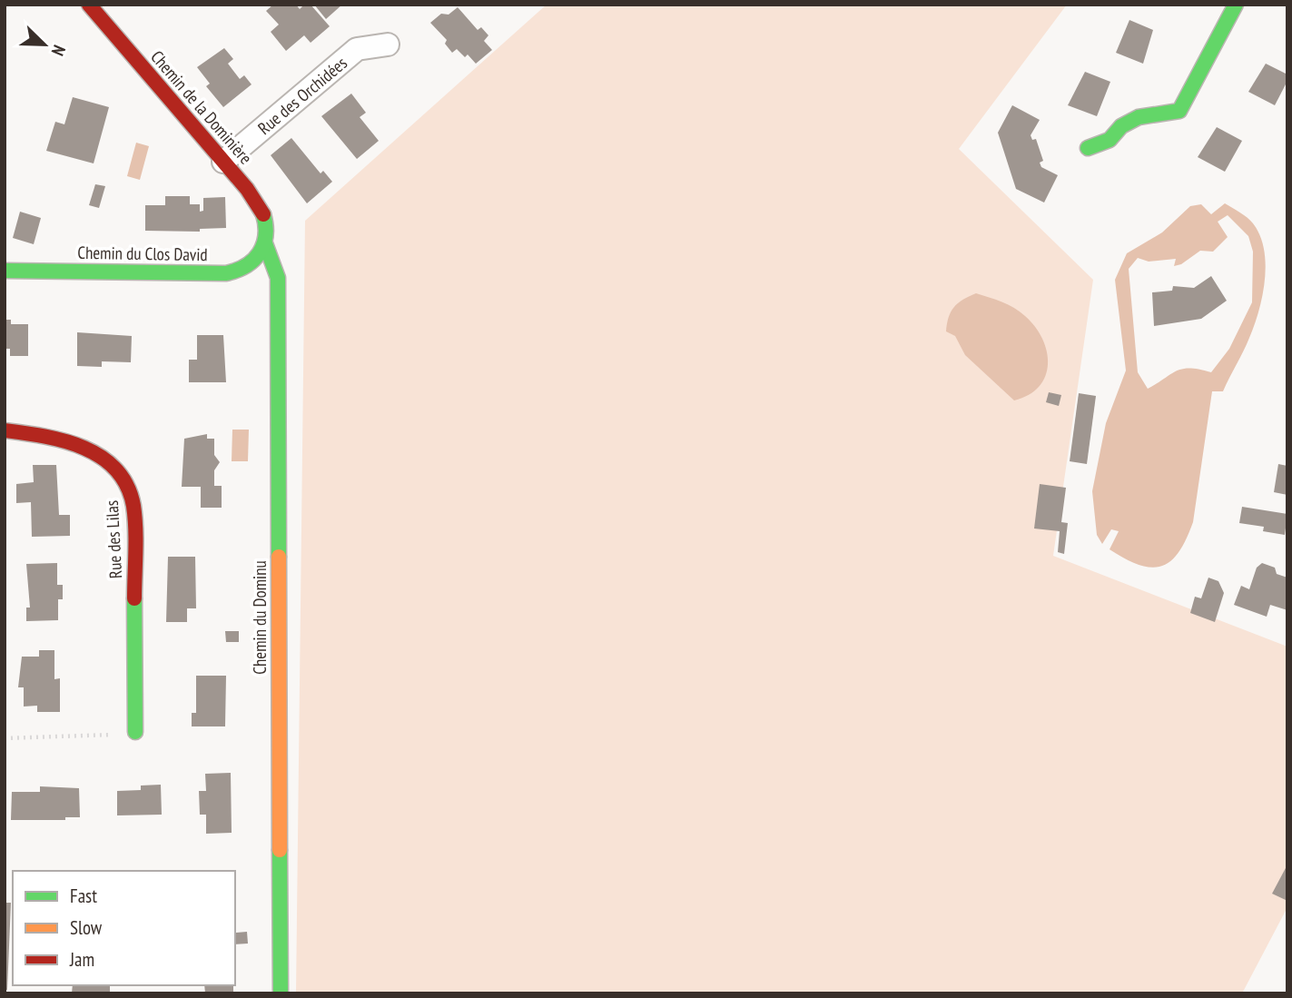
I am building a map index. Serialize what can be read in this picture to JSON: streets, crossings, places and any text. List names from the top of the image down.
{
  "streets": {
    "street": [
      "Rue des Orchidées",
      "Chemin de la Dominière",
      "Chemin du Clos David",
      "Rue des Lilas",
      "Chemin du Dominu"
    ]
  },
  "crossings": [
    ["Rue des Orchidées", "Chemin de la Dominière"],
    ["Chemin de la Dominière", "Chemin du Clos David"],
    ["Chemin de la Dominière", "Chemin du Dominu"],
    ["Chemin du Clos David", "Chemin du Dominu"]
  ],
  "legend": ["Fast", "Slow", "Jam"],
  "north": "bottom right"
}
